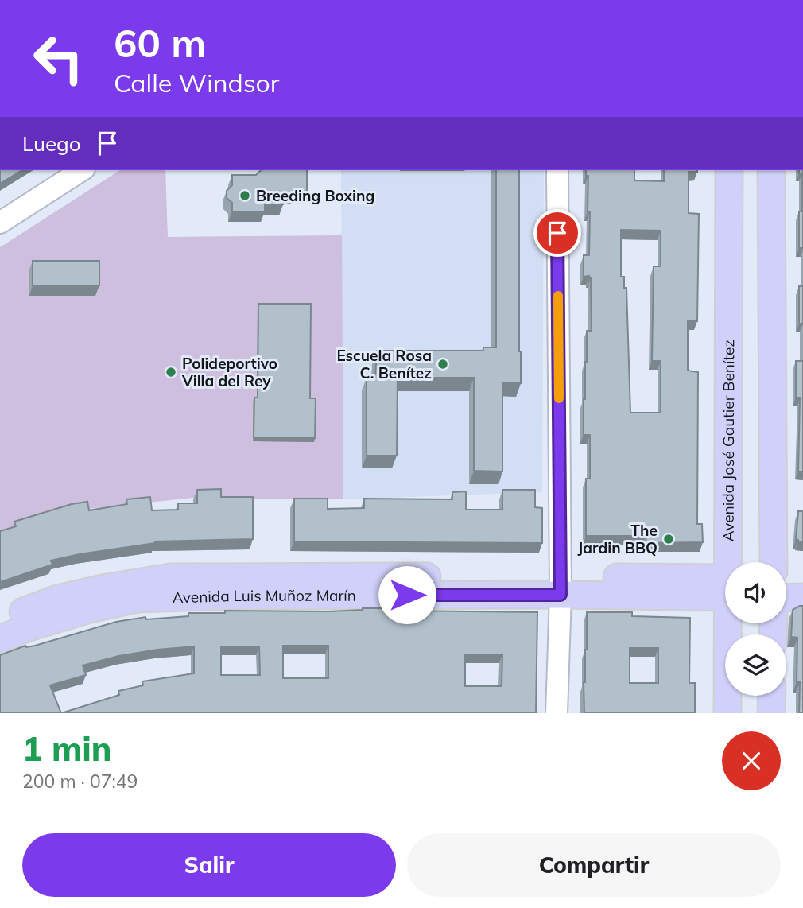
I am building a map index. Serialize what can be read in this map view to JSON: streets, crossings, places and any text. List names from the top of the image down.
{
  "streets": {
    "main road": ["Avenida José Gautier Benítez", "Avenida Luis Muñoz Marín"]
  },
  "places": [
    "Breeding Boxing",
    "Escuela Rosa C. Benítez",
    "Polideportivo Villa del Rey",
    "The Jardin BBQ"
  ],
  "page": {
    "turn": ["60 m", "Calle Windsor"],
    "then": "Luego",
    "heading": ["1 min", "200 m · 07:49"],
    "buttons": ["Salir", "Compartir"]
  }
}
